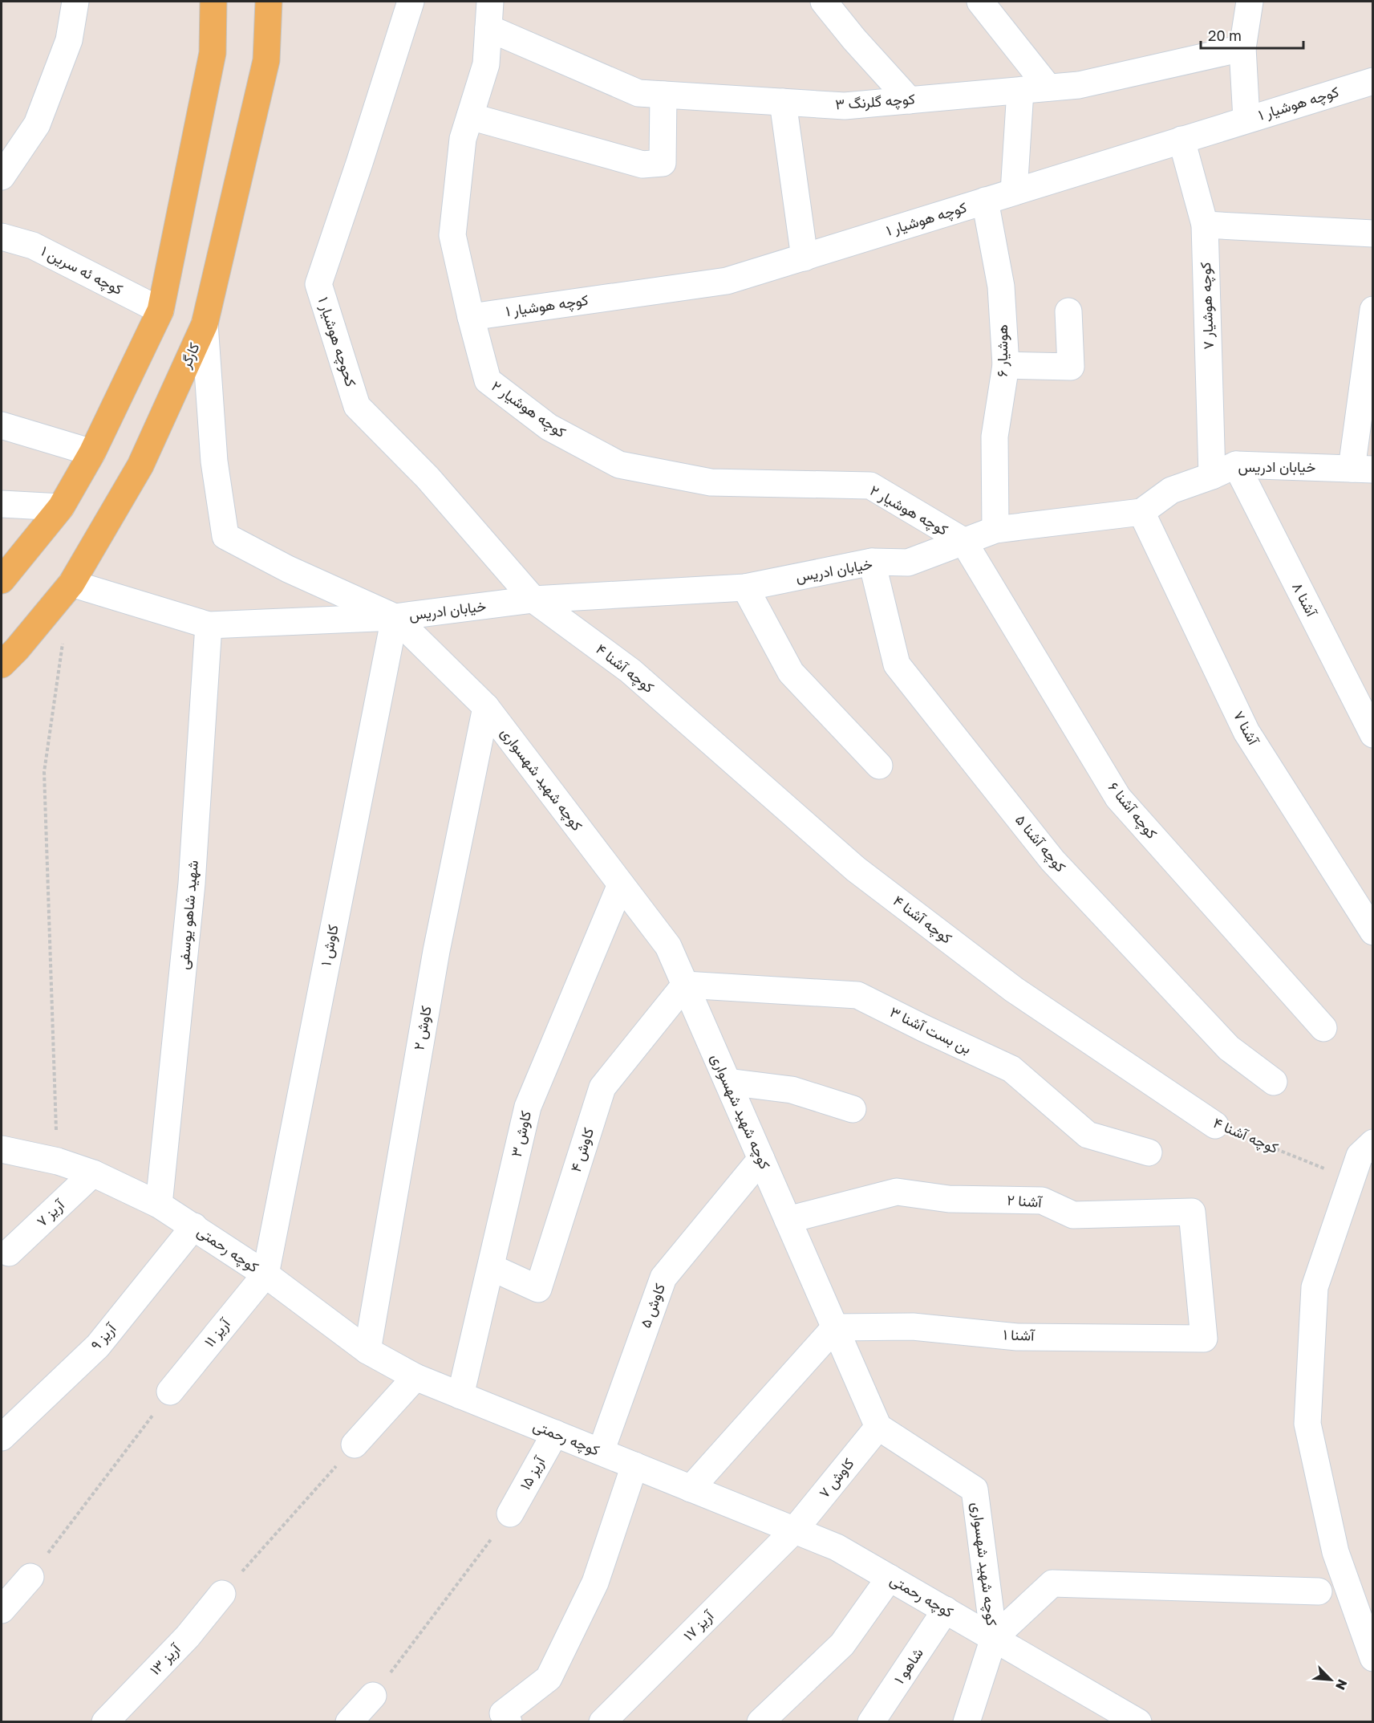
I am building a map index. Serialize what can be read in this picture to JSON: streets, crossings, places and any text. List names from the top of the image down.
{
  "streets": {
    "main road": ["کارگر"],
    "street": [
      "کوچه گلرنگ ۳",
      "کوچه هوشیار ۱",
      "کوچه ئه سرین ۱",
      "کوچه هوشیار ۷",
      "کحوچه هوشیار ۱",
      "هوشیار ۶",
      "کوچه هوشیار ۲",
      "خیابان ادریس",
      "آشنا ۸",
      "کوچه آشنا ۴",
      "آشنا ۷",
      "کوچه شهید شهسواری",
      "کوچه آشنا ۶",
      "کوچه آشنا ۵",
      "شهید شاهو یوسفی",
      "کاوش ۱",
      "کاوش ۲",
      "بن بست آشنا ۳",
      "کاوش ۳",
      "کاوش ۴",
      "آشنا ۲",
      "آریز ۷",
      "کوچه رحمتی",
      "کاوش ۵",
      "آریز ۱۱",
      "آشنا ۱",
      "آریز ۹",
      "آریز ۱۵",
      "کاوش ۷",
      "آریز ۱۷",
      "آریز ۱۳",
      "شاهو ۱"
    ]
  },
  "crossings": [
    ["کوچه گلرنگ ۳", "کوچه هوشیار ۲"],
    ["کوچه هوشیار ۱", "کوچه هوشیار ۷"],
    ["کوچه هوشیار ۱", "هوشیار ۶"],
    ["کوچه هوشیار ۱", "کوچه هوشیار ۲"],
    ["کوچه هوشیار ۷", "خیابان ادریس"],
    ["کحوچه هوشیار ۱", "خیابان ادریس"],
    ["کحوچه هوشیار ۱", "کوچه آشنا ۴"],
    ["هوشیار ۶", "خیابان ادریس"],
    ["کارگر", "خیابان ادریس"],
    ["کوچه هوشیار ۲", "خیابان ادریس"],
    ["کوچه هوشیار ۲", "کوچه آشنا ۶"],
    ["خیابان ادریس", "آشنا ۸"],
    ["خیابان ادریس", "کوچه آشنا ۴"],
    ["خیابان ادریس", "آشنا ۷"],
    ["خیابان ادریس", "کوچه شهید شهسواری"],
    ["خیابان ادریس", "کوچه آشنا ۶"],
    ["خیابان ادریس", "کوچه آشنا ۵"],
    ["خیابان ادریس", "شهید شاهو یوسفی"],
    ["خیابان ادریس", "کاوش ۱"],
    ["کوچه شهید شهسواری", "کاوش ۱"],
    ["کوچه شهید شهسواری", "کاوش ۲"],
    ["کوچه شهید شهسواری", "بن بست آشنا ۳"],
    ["کوچه شهید شهسواری", "کاوش ۳"],
    ["کوچه شهید شهسواری", "کاوش ۴"],
    ["کوچه شهید شهسواری", "آشنا ۲"],
    ["کوچه شهید شهسواری", "کوچه رحمتی"],
    ["کوچه شهید شهسواری", "کاوش ۵"],
    ["کوچه شهید شهسواری", "آشنا ۱"],
    ["کوچه شهید شهسواری", "کاوش ۷"],
    ["شهید شاهو یوسفی", "کوچه رحمتی"],
    ["کاوش ۱", "کوچه رحمتی"],
    ["کاوش ۱", "آریز ۱۱"],
    ["کاوش ۲", "کوچه رحمتی"],
    ["بن بست آشنا ۳", "کاوش ۴"],
    ["کاوش ۳", "کاوش ۴"],
    ["کاوش ۳", "کوچه رحمتی"],
    ["آشنا ۲", "آشنا ۱"],
    ["آریز ۷", "کوچه رحمتی"],
    ["کوچه رحمتی", "کاوش ۵"],
    ["کوچه رحمتی", "آریز ۱۱"],
    ["کوچه رحمتی", "آریز ۹"],
    ["کوچه رحمتی", "آریز ۱۵"],
    ["کوچه رحمتی", "کاوش ۷"],
    ["کوچه رحمتی", "آریز ۱۷"],
    ["کوچه رحمتی", "شاهو ۱"],
    ["کاوش ۷", "آریز ۱۷"]
  ],
  "scale_bar": "20 m",
  "north": "bottom right"
}
